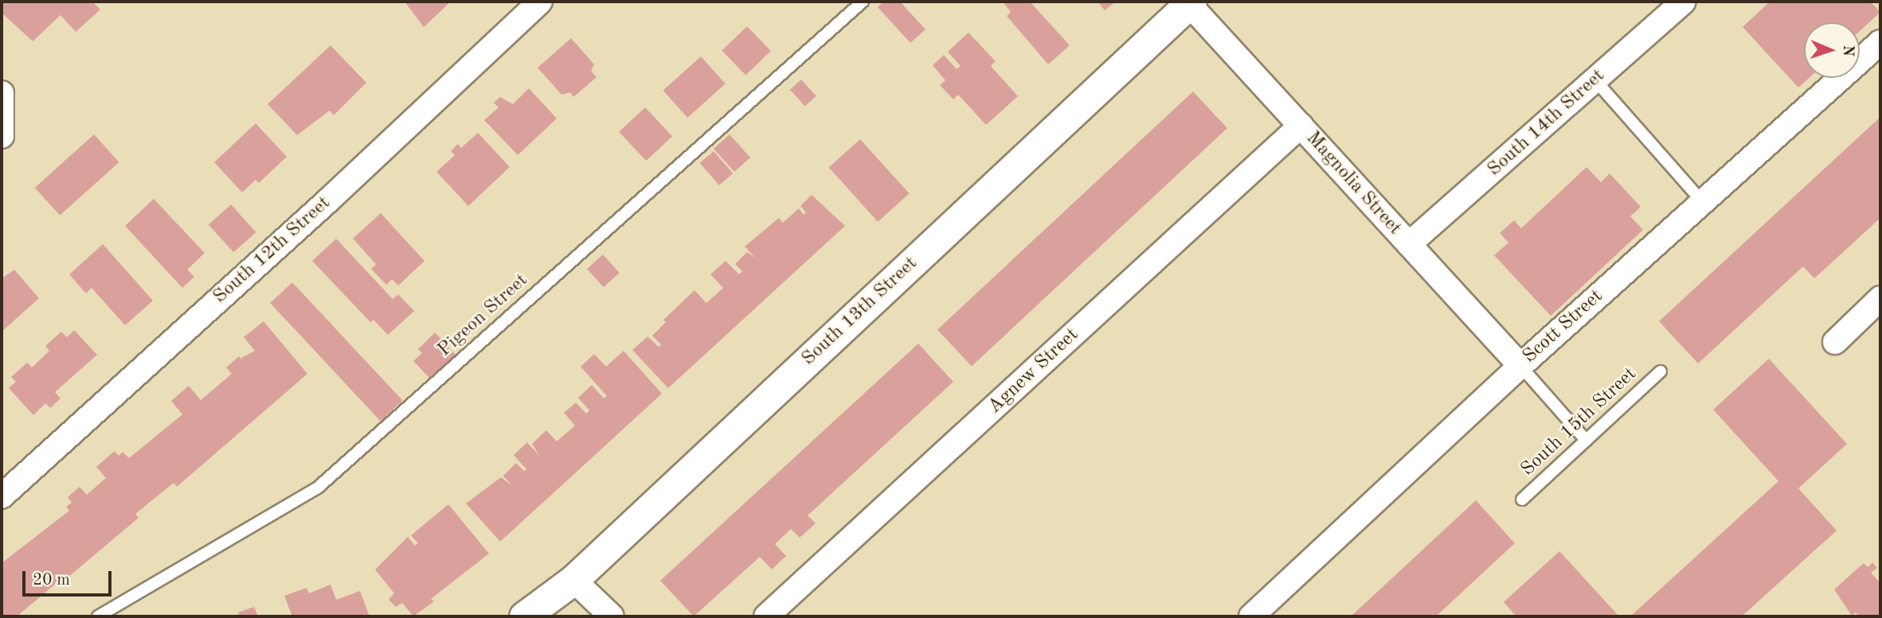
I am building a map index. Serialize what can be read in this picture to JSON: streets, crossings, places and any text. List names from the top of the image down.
{
  "streets": {
    "street": [
      "South 14th Street",
      "Magnolia Street",
      "South 12th Street",
      "South 13th Street",
      "Scott Street",
      "Agnew Street"
    ],
    "lane": ["Pigeon Street", "South 15th Street"]
  },
  "crossings": [
    ["South 14th Street", "Magnolia Street"],
    ["Magnolia Street", "South 13th Street"],
    ["Magnolia Street", "Scott Street"],
    ["Magnolia Street", "Agnew Street"]
  ],
  "scale_bar": "20 m",
  "north": "right"
}
